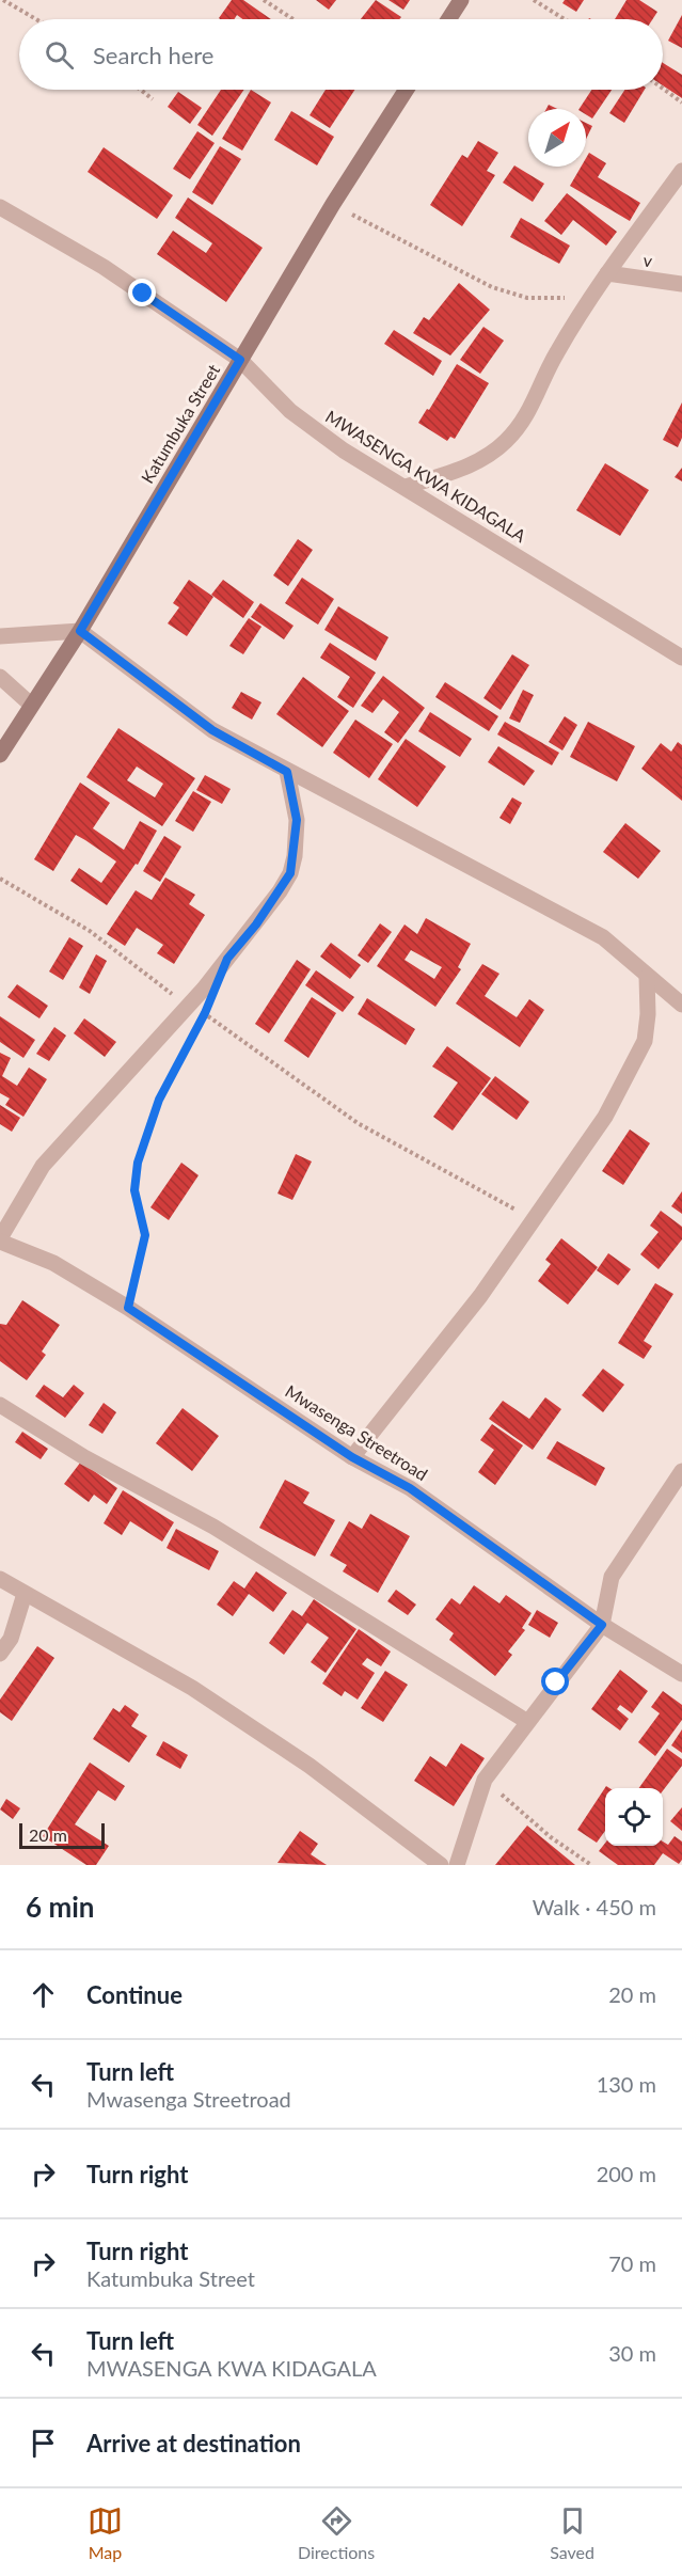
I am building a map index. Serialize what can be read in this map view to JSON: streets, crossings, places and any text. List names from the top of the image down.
{
  "streets": {
    "main road": ["Katumbuka Street"],
    "street": ["v", "MWASENGA KWA KIDAGALA", "Mwasenga Streetroad"]
  },
  "crossings": [
    ["Katumbuka Street", "MWASENGA KWA KIDAGALA"]
  ],
  "scale_bar": "20 m",
  "north": "top right",
  "page": {
    "search": "Search here",
    "scale": "20 m",
    "heading": ["6 min", "Walk · 450 m"],
    "list": [
      ["Continue", "20 m"],
      ["Turn left", "Mwasenga Streetroad", "130 m"],
      ["Turn right", "200 m"],
      ["Turn right", "Katumbuka Street", "70 m"],
      ["Turn left", "MWASENGA KWA KIDAGALA", "30 m"],
      "Arrive at destination"
    ],
    "nav": ["Map", "Directions", "Saved"]
  }
}
